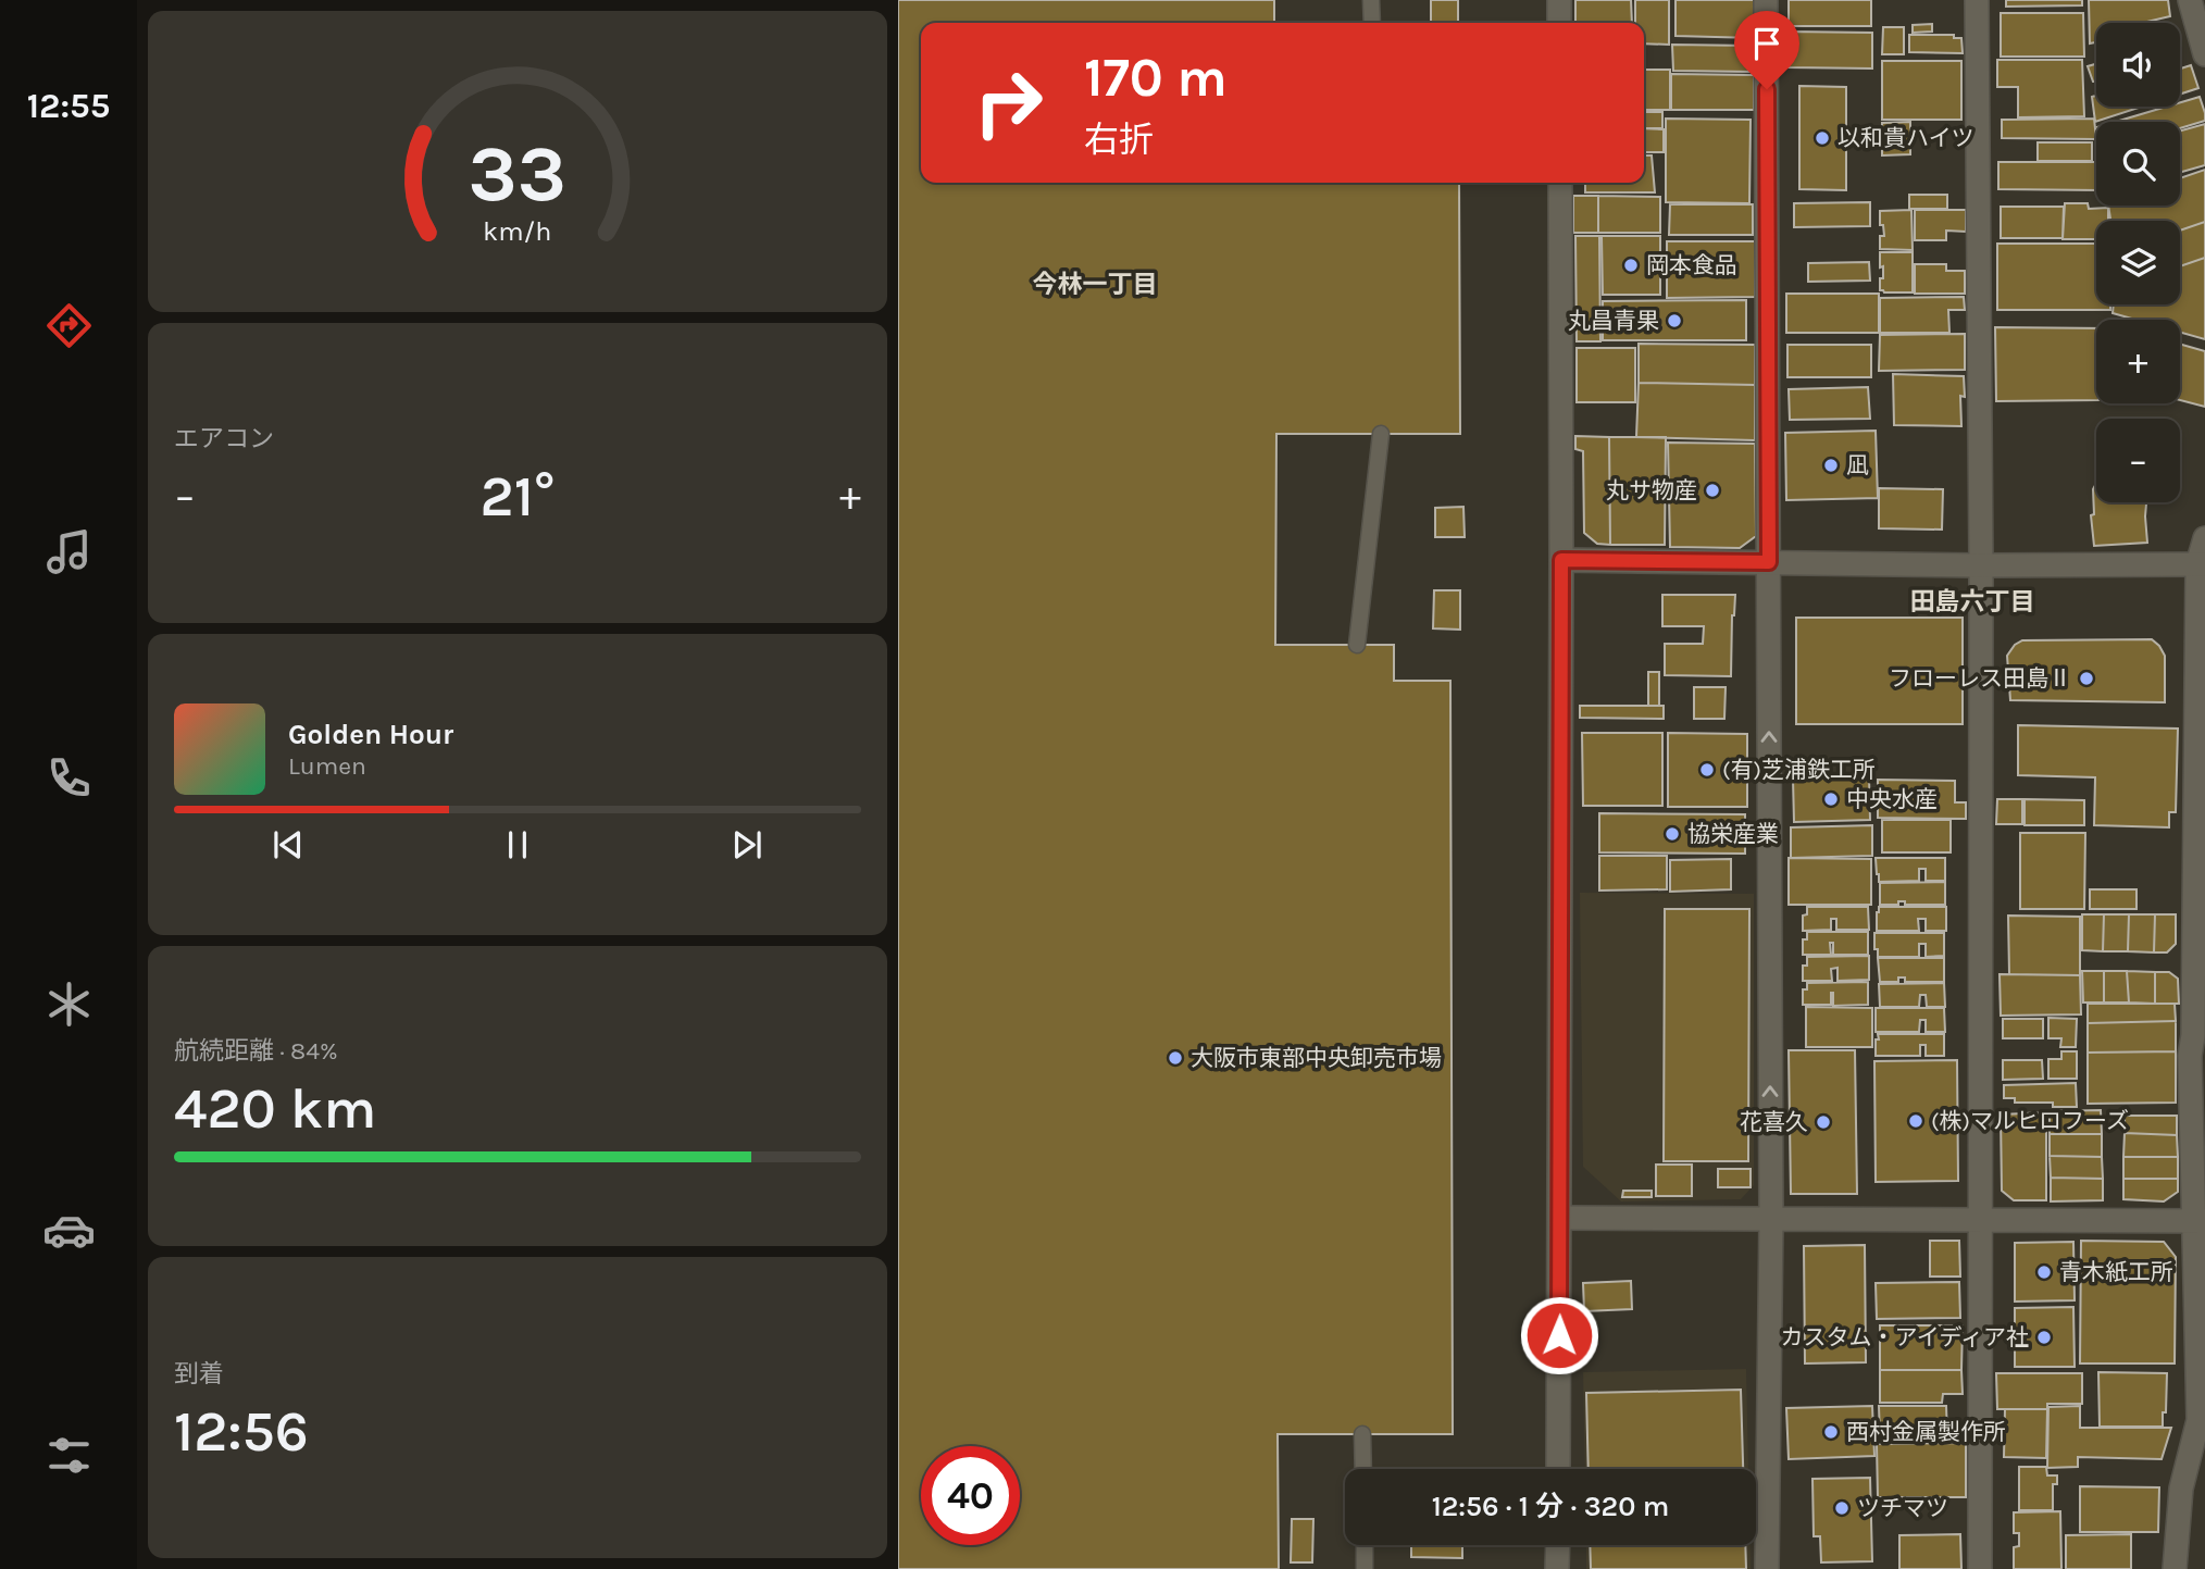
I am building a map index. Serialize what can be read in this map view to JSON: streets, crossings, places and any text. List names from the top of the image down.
{
  "districts": ["今林一丁目", "田島六丁目"],
  "places": [
    "以和貴ハイツ",
    "岡本食品",
    "丸昌青果",
    "凪",
    "丸サ物産",
    "フローレス田島Ⅱ",
    "(有)芝浦鉄工所",
    "中央水産",
    "協栄産業",
    "大阪市東部中央卸売市場",
    "(株)マルヒロフーズ",
    "花喜久",
    "青木紙工所",
    "カスタム・アイディア社",
    "西村金属製作所",
    "ツチマツ"
  ],
  "page": {
    "tabs": "12:55",
    "map_buttons": ["+", "−"],
    "turn": ["170 m", "右折"],
    "tile": [
      "エアコン",
      ["航続距離 · 84%", "420 km"],
      ["到着", "12:56"]
    ],
    "heat": ["−", "21°", "+"],
    "song": ["Golden Hour", "Lumen"],
    "limit": "40",
    "trip": "12:56 · 1 分 · 320 m",
    "gauge": ["33", "km/h"]
  }
}
